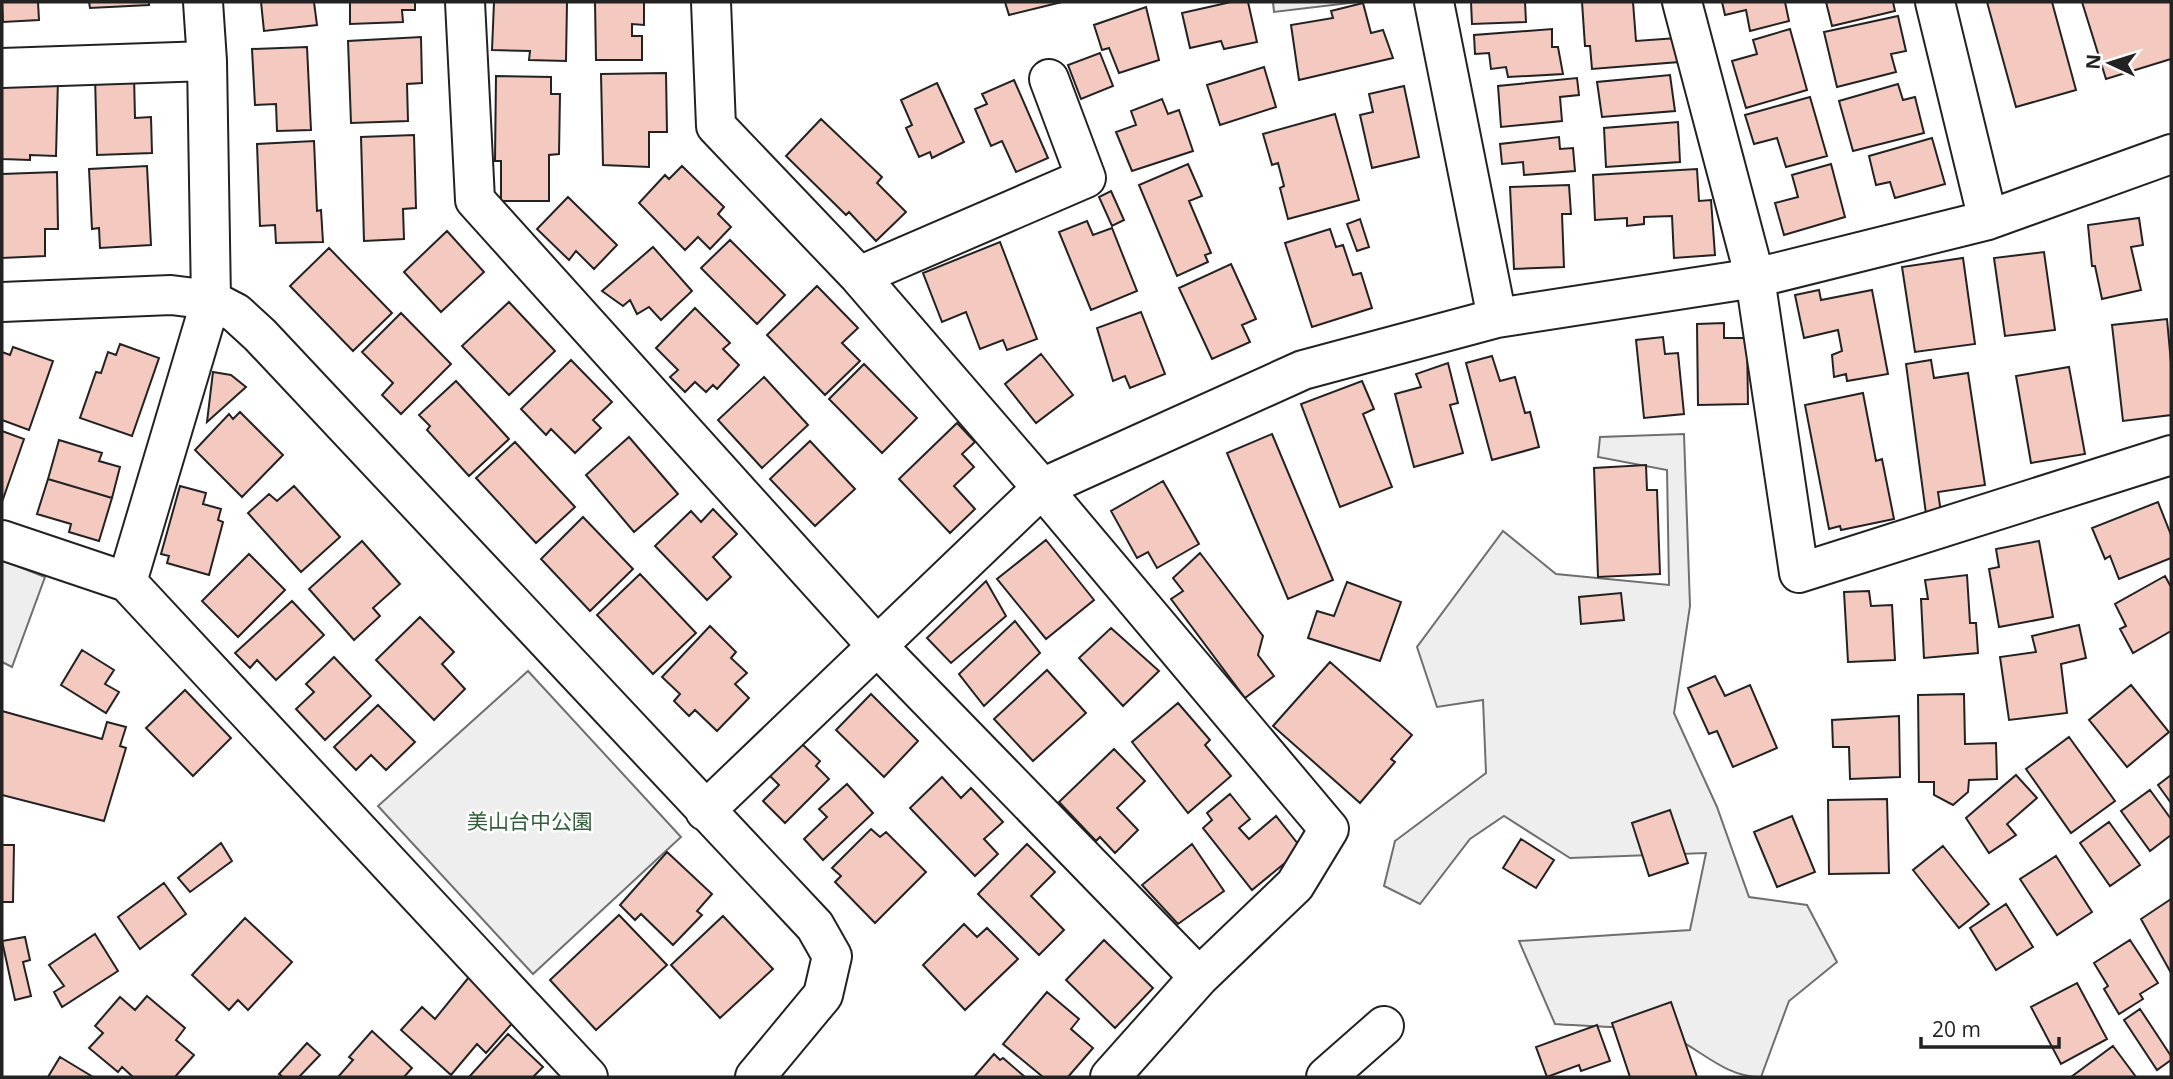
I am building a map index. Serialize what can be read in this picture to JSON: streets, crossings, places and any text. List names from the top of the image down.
{
  "parks": ["美山台中公園"],
  "scale_bar": "20 m",
  "north": "left"
}
